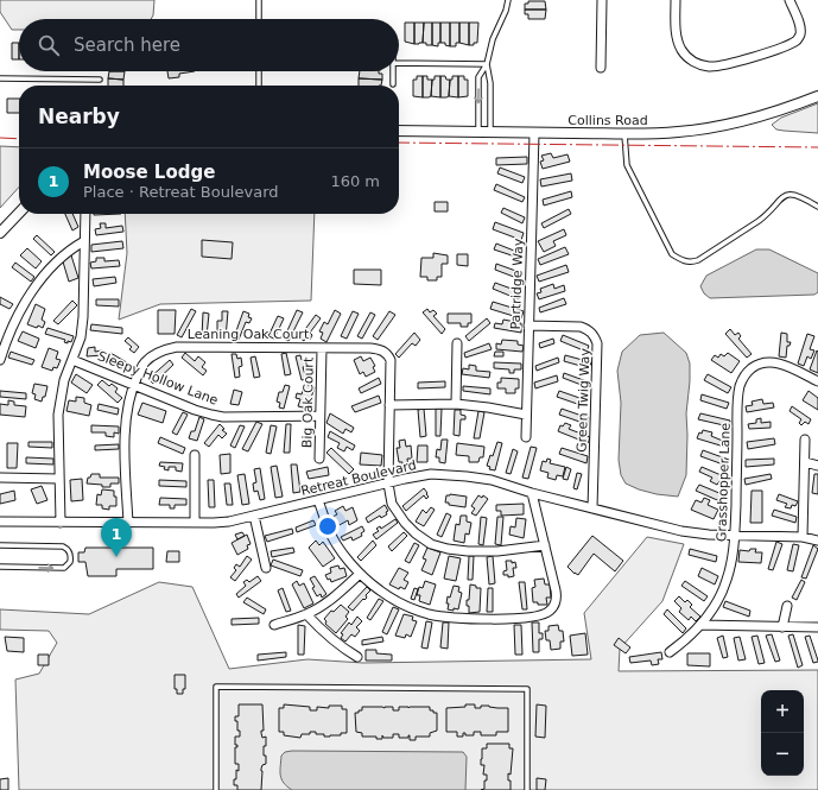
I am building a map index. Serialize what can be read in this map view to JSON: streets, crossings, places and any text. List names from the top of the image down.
{
  "streets": {
    "street": [
      "Collins Road",
      "Partridge Way",
      "Leaning Oak Court",
      "Sleepy Hollow Lane",
      "Green Twig Way",
      "Big Oak Court",
      "Retreat Boulevard",
      "Grasshopper Lane"
    ]
  },
  "crossings": [
    ["Collins Road", "Partridge Way"],
    ["Partridge Way", "Green Twig Way"],
    ["Leaning Oak Court", "Sleepy Hollow Lane"],
    ["Leaning Oak Court", "Big Oak Court"],
    ["Leaning Oak Court", "Retreat Boulevard"],
    ["Sleepy Hollow Lane", "Big Oak Court"],
    ["Green Twig Way", "Retreat Boulevard"],
    ["Retreat Boulevard", "Grasshopper Lane"]
  ],
  "page": {
    "search": "Search here",
    "heading": "Nearby",
    "list": [
      {
        "mark": "1",
        "name": "Moose Lodge",
        "note": "Place · Retreat Boulevard",
        "value": "160 m"
      }
    ],
    "pins": "1",
    "map_buttons": ["+", "−"]
  }
}
